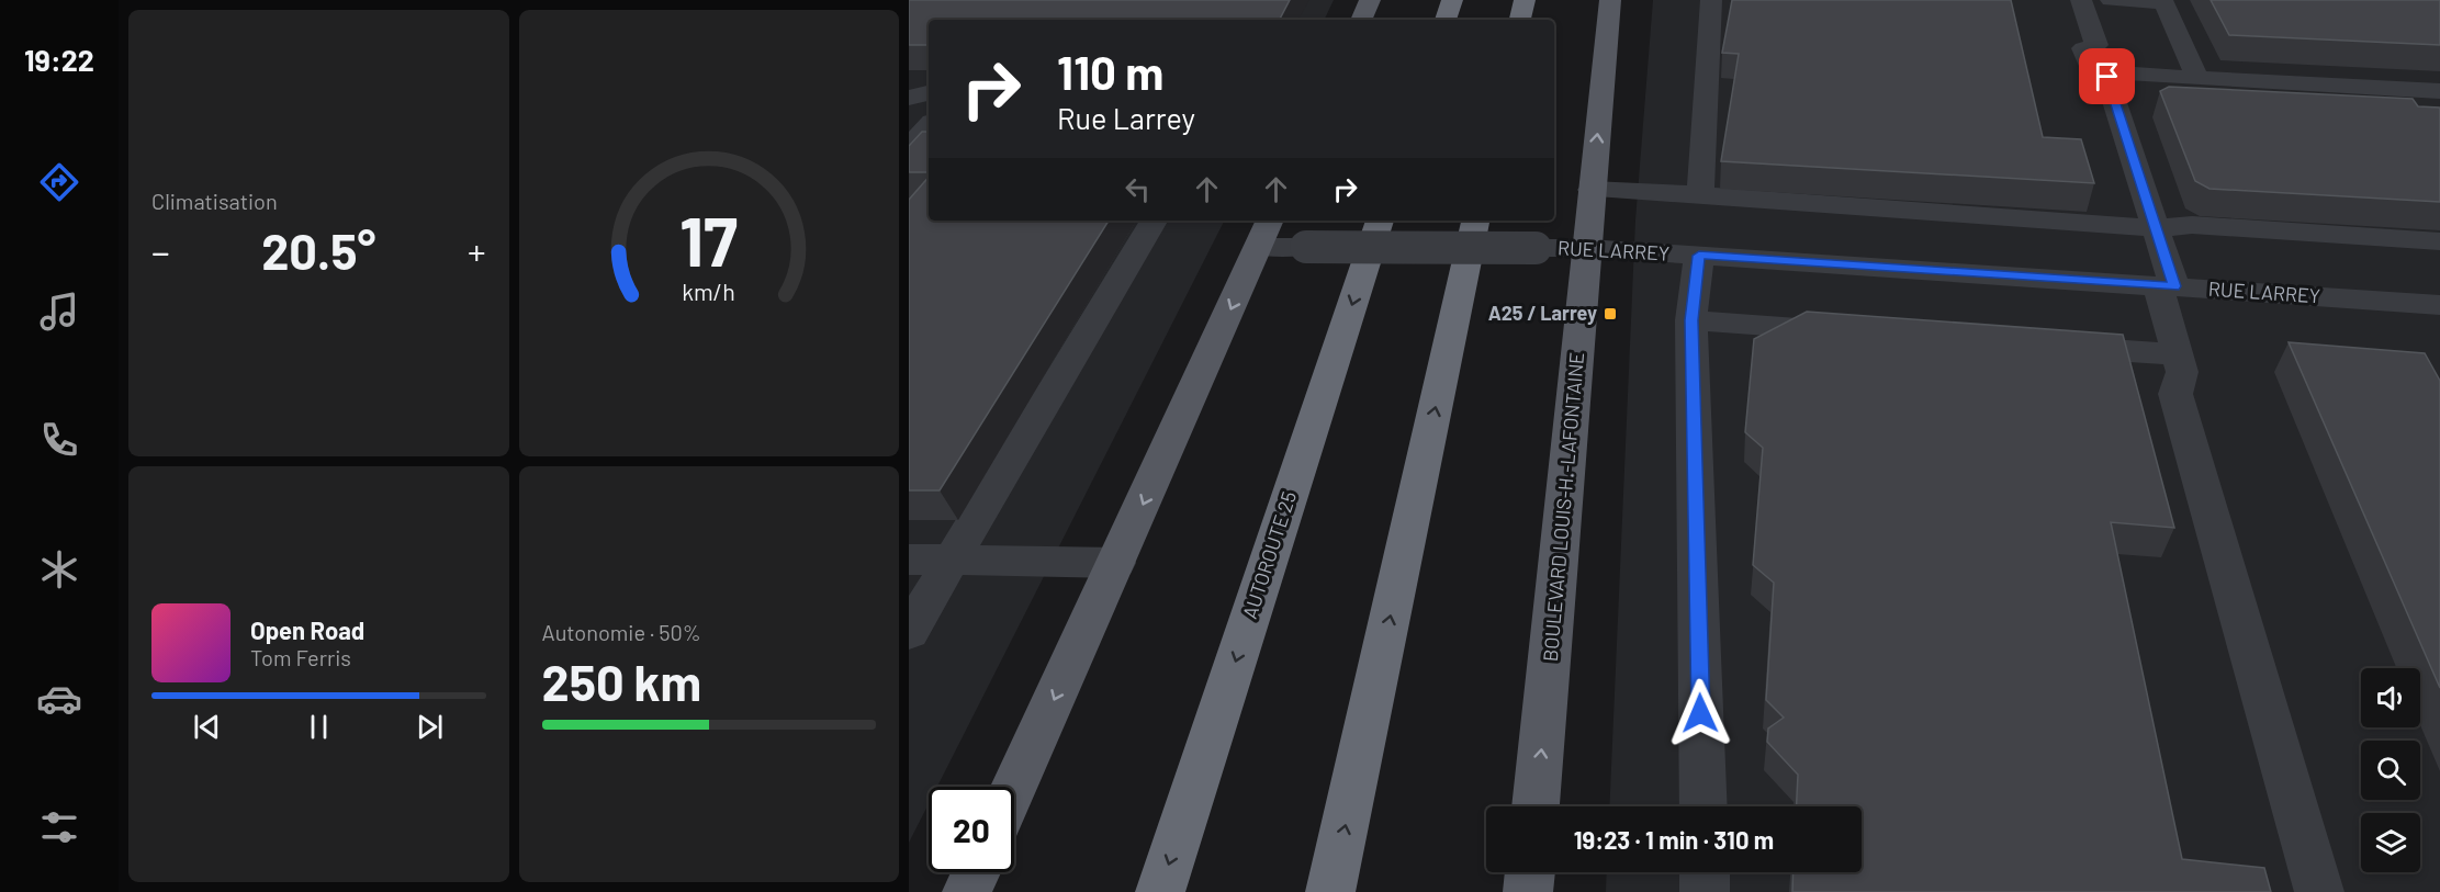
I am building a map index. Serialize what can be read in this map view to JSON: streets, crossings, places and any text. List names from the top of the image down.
{
  "streets": {
    "highway": ["AUTOROUTE 25"],
    "main road": ["BOULEVARD LOUIS-H.-LAFONTAINE"],
    "street": ["RUE LARREY"]
  },
  "crossings": [
    ["RUE LARREY", "BOULEVARD LOUIS-H.-LAFONTAINE"]
  ],
  "one_way": ["BOULEVARD LOUIS-H.-LAFONTAINE"],
  "places": {
    "transit": ["A25 / Larrey"]
  },
  "page": {
    "tabs": "19:22",
    "tile": [
      "Climatisation",
      ["Autonomie · 50%", "250 km"]
    ],
    "turn": ["110 m", "Rue Larrey"],
    "heat": ["−", "20.5°", "+"],
    "song": ["Open Road", "Tom Ferris"],
    "limit": "20",
    "trip": "19:23 · 1 min · 310 m",
    "gauge": ["17", "km/h"]
  }
}
